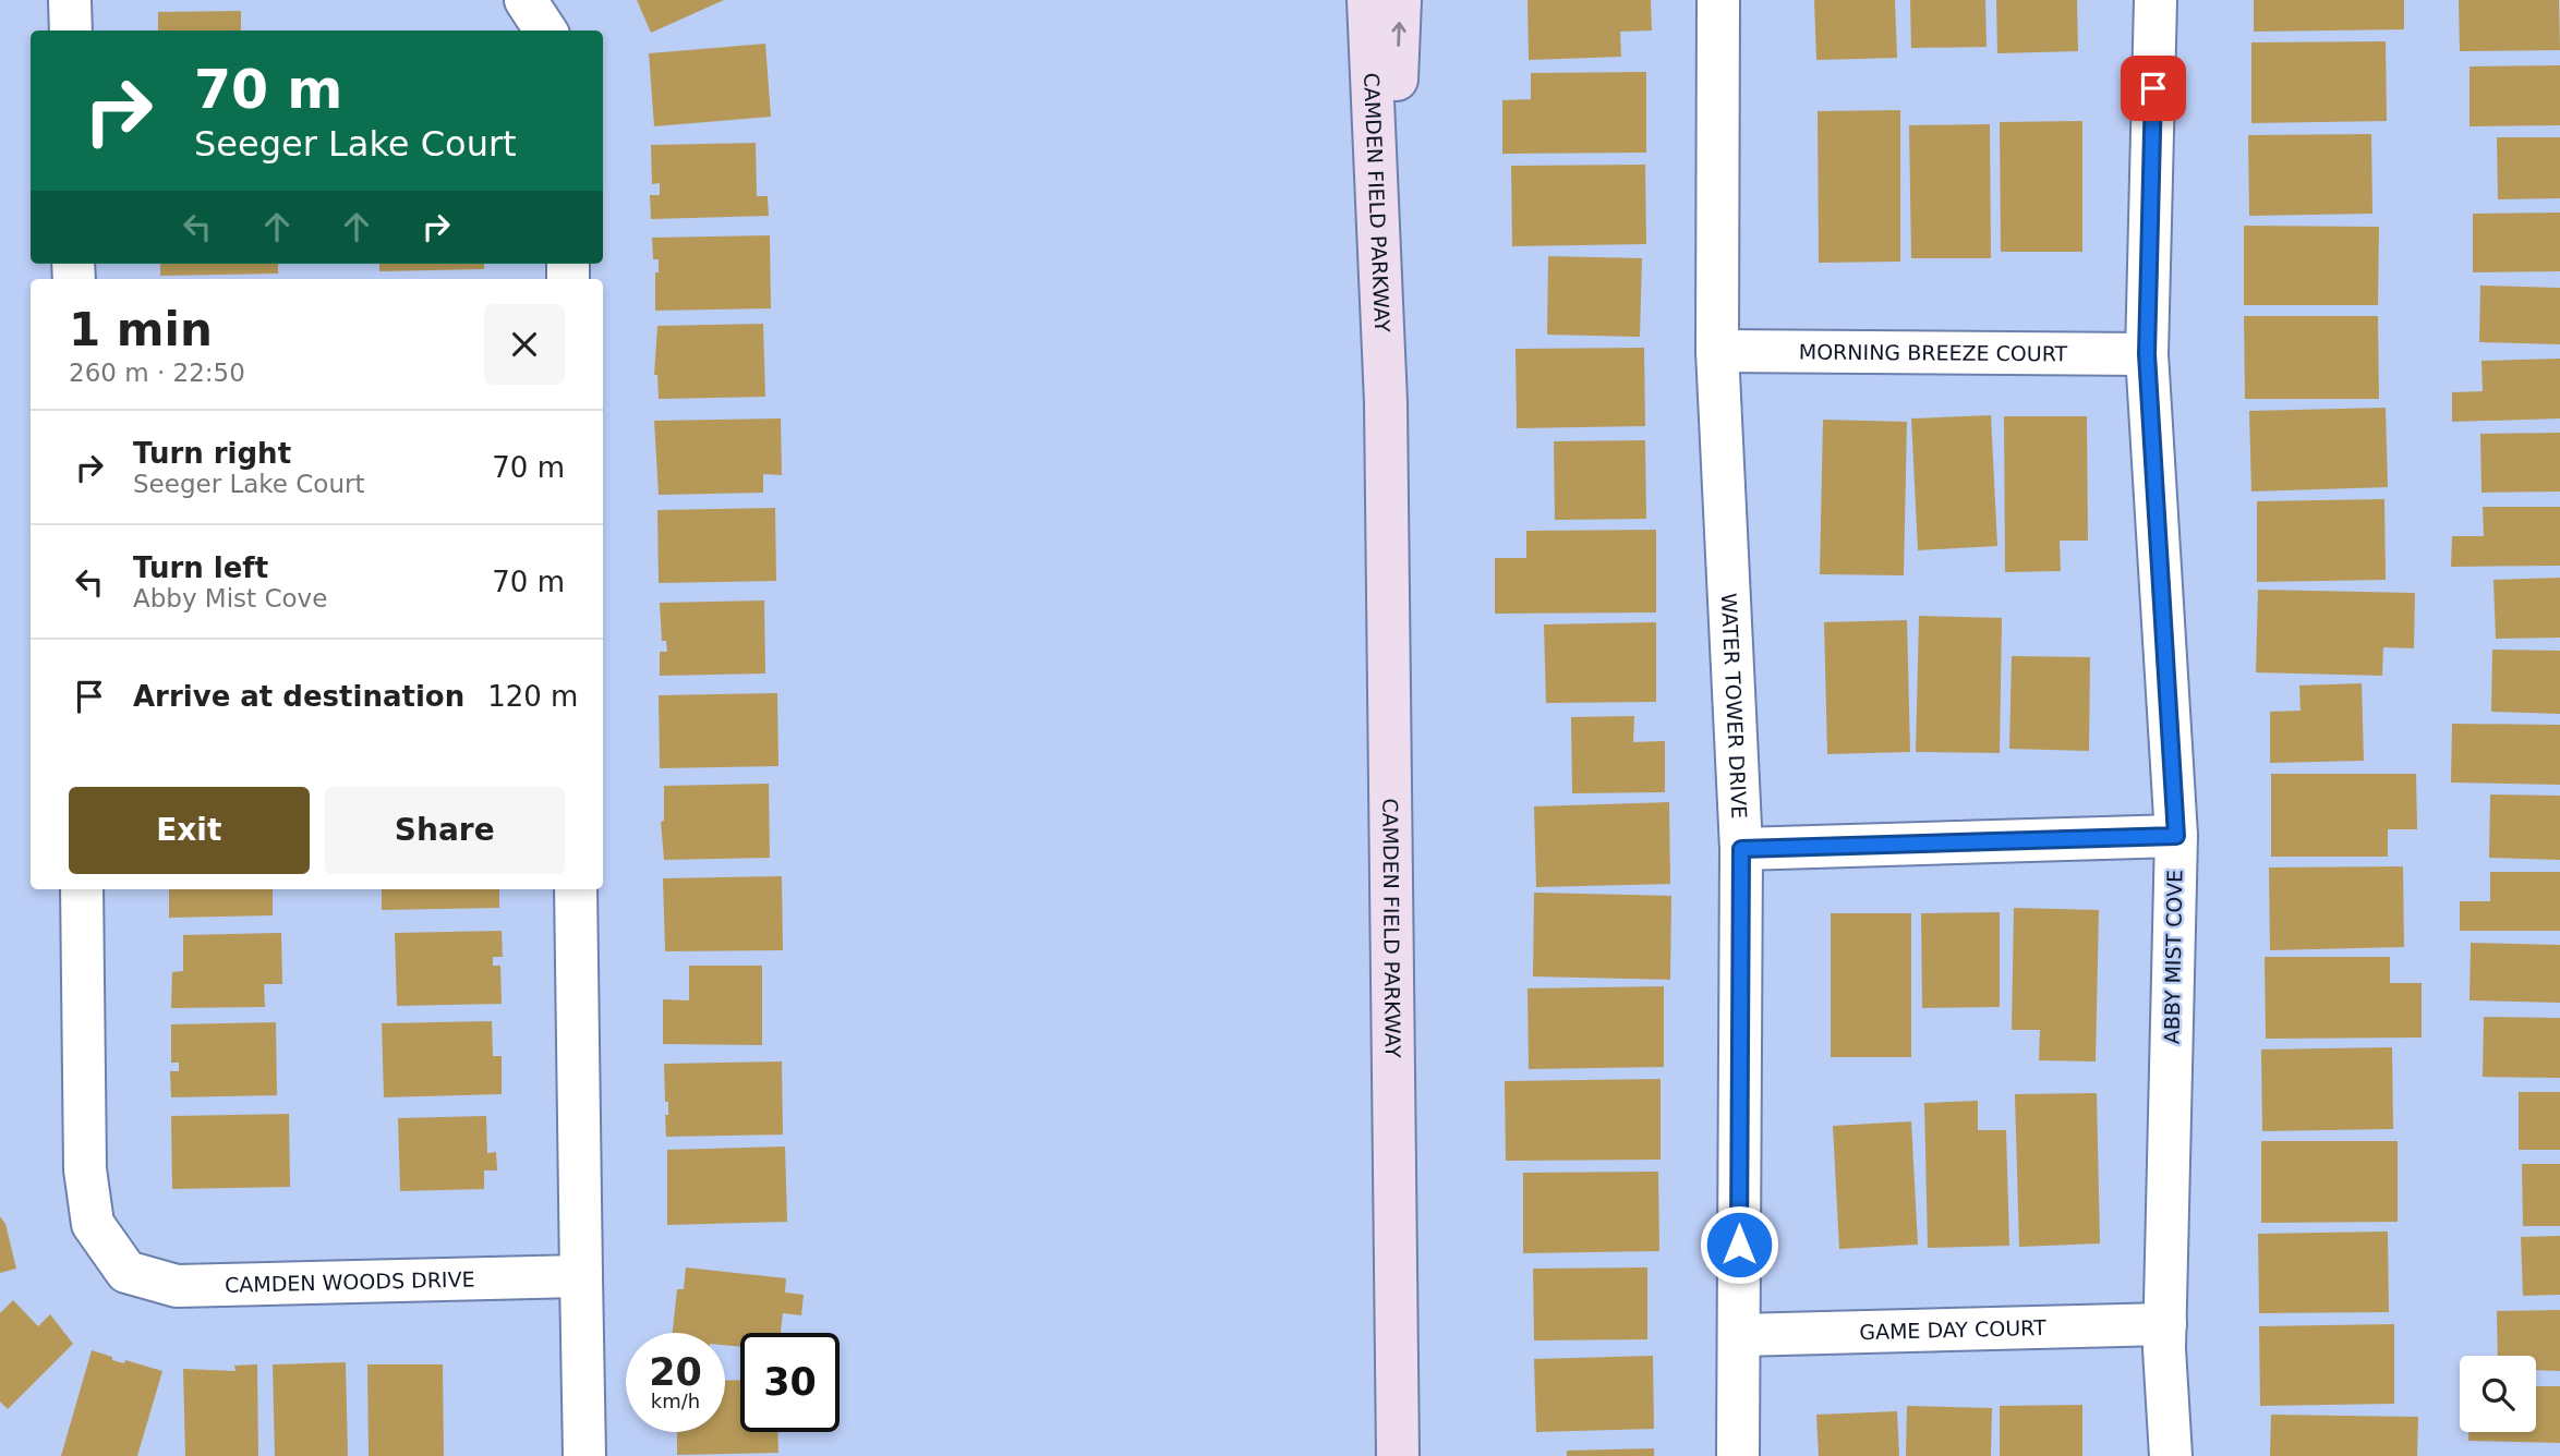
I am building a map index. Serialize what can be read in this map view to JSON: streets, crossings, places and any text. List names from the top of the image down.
{
  "streets": {
    "street": [
      "CAMDEN FIELD PARKWAY",
      "MORNING BREEZE COURT",
      "WATER TOWER DRIVE",
      "ABBY MIST COVE",
      "CAMDEN WOODS DRIVE",
      "GAME DAY COURT"
    ]
  },
  "crossings": [
    ["MORNING BREEZE COURT", "WATER TOWER DRIVE"],
    ["MORNING BREEZE COURT", "ABBY MIST COVE"],
    ["WATER TOWER DRIVE", "GAME DAY COURT"],
    ["ABBY MIST COVE", "GAME DAY COURT"]
  ],
  "page": {
    "turn": ["70 m", "Seeger Lake Court"],
    "heading": ["1 min", "260 m · 22:50"],
    "list": [
      {
        "name": "Turn right",
        "note": "Seeger Lake Court",
        "value": "70 m"
      },
      {
        "name": "Turn left",
        "note": "Abby Mist Cove",
        "value": "70 m"
      },
      {
        "name": "Arrive at destination",
        "value": "120 m"
      }
    ],
    "buttons": ["Exit", "Share"],
    "speed": "20 km/h",
    "limit": "30"
  }
}
